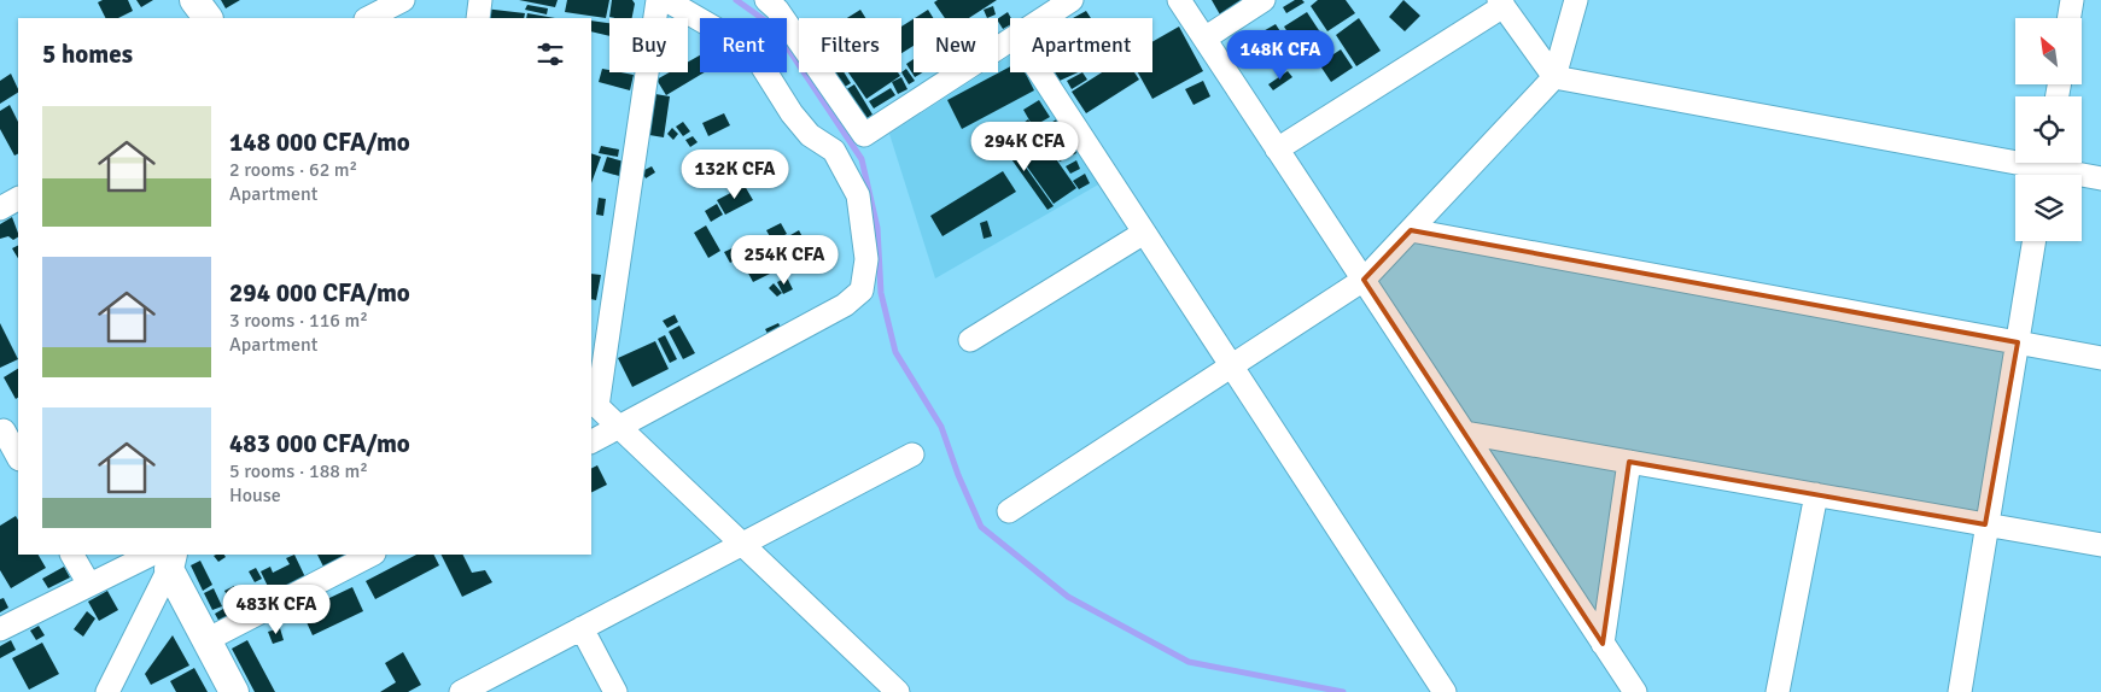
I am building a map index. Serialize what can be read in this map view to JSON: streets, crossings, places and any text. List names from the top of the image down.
{
  "north": "top left",
  "page": {
    "chip": [
      "Buy",
      "Rent",
      "Filters",
      "New",
      "Apartment"
    ],
    "heading": "5 homes",
    "price": [
      "148K CFA",
      "294K CFA",
      "132K CFA",
      "254K CFA",
      "483K CFA"
    ],
    "list": [
      {
        "name": "148 000 CFA/mo",
        "note": "2 rooms · 62 m² · Apartment"
      },
      {
        "name": "294 000 CFA/mo",
        "note": "3 rooms · 116 m² · Apartment"
      },
      {
        "name": "483 000 CFA/mo",
        "note": "5 rooms · 188 m² · House"
      }
    ]
  }
}
